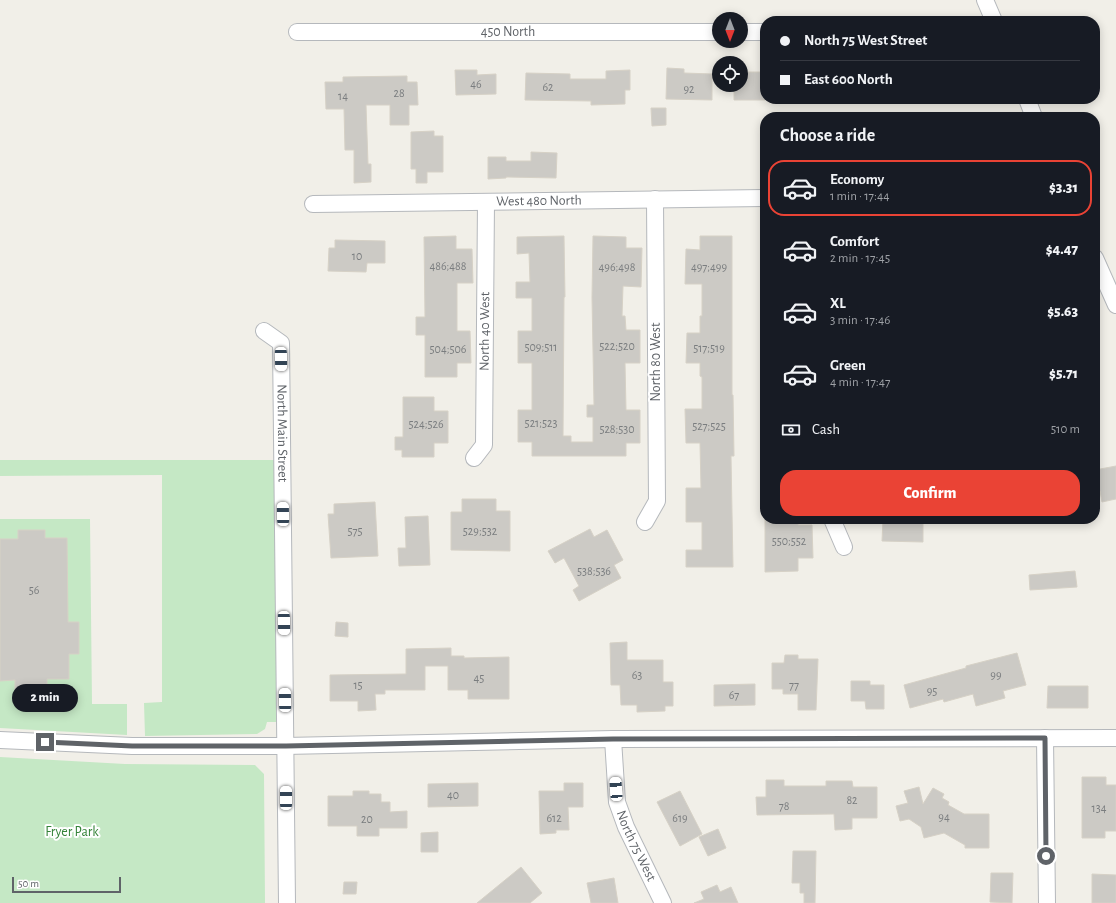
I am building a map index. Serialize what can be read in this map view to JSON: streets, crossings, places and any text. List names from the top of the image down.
{
  "streets": {
    "street": [
      "450 North",
      "West 480 North",
      "North 40 West",
      "North 80 West",
      "North Main Street",
      "North 75 West"
    ]
  },
  "crossings": [
    ["West 480 North", "North 40 West"],
    ["West 480 North", "North 80 West"]
  ],
  "parks": ["Fryer Park"],
  "house_numbers": [
    "46",
    "62",
    "92",
    "28",
    "14",
    "10",
    "486;488",
    "496;498",
    "497;499",
    "522;520",
    "509;511",
    "517;519",
    "504;506",
    "521;523",
    "524;526",
    "527;525",
    "528;530",
    "575",
    "529;532",
    "550;552",
    "538;536",
    "56",
    "63",
    "99",
    "45",
    "15",
    "77",
    "95",
    "67",
    "40",
    "82",
    "78",
    "134",
    "94",
    "612",
    "619",
    "20"
  ],
  "scale_bar": "50 m",
  "north": "bottom",
  "page": {
    "banner": ["North 75 West Street", "East 600 North"],
    "heading": "Choose a ride",
    "list": [
      {
        "name": "Economy",
        "note": "1 min · 17:44",
        "value": "$3.31"
      },
      {
        "name": "Comfort",
        "note": "2 min · 17:45",
        "value": "$4.47"
      },
      {
        "name": "XL",
        "note": "3 min · 17:46",
        "value": "$5.63"
      },
      {
        "name": "Green",
        "note": "4 min · 17:47",
        "value": "$5.71"
      }
    ],
    "pay": ["Cash", "510 m"],
    "buttons": "Confirm",
    "bubble": "2 min",
    "scale": "50 m"
  }
}
